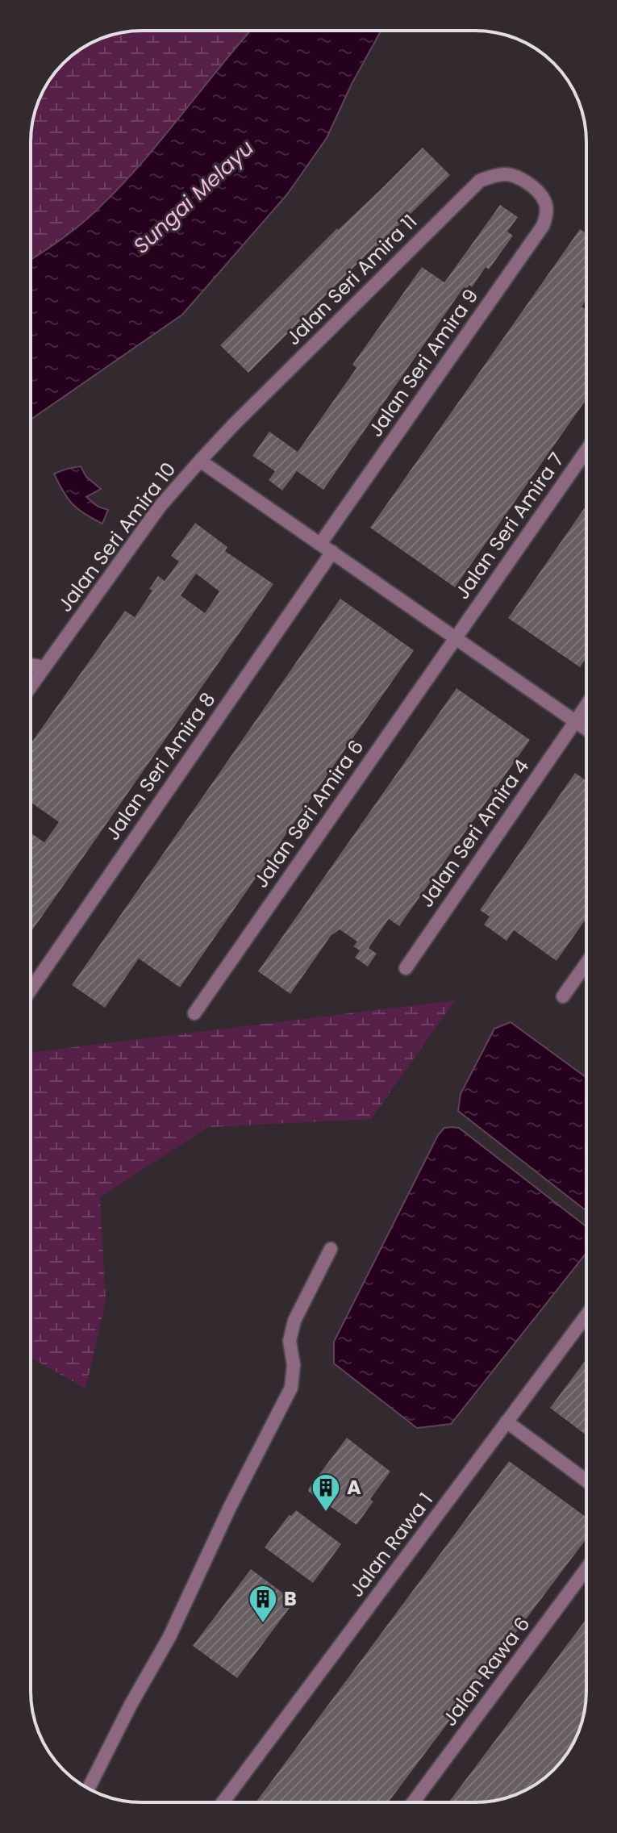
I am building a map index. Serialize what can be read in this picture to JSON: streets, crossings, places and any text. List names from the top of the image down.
{
  "streets": {
    "street": [
      "Jalan Seri Amira 11",
      "Jalan Seri Amira 9",
      "Jalan Seri Amira 7",
      "Jalan Seri Amira 10",
      "Jalan Seri Amira 8",
      "Jalan Seri Amira 6",
      "Jalan Seri Amira 4",
      "Jalan Rawa 1",
      "Jalan Rawa 6"
    ]
  },
  "crossings": [
    ["Jalan Seri Amira 11", "Jalan Seri Amira 9"],
    ["Jalan Seri Amira 11", "Jalan Seri Amira 10"],
    ["Jalan Seri Amira 7", "Jalan Seri Amira 6"]
  ],
  "water": ["Sungai Melayu"],
  "places": {
    "building": ["A", "B"]
  }
}
